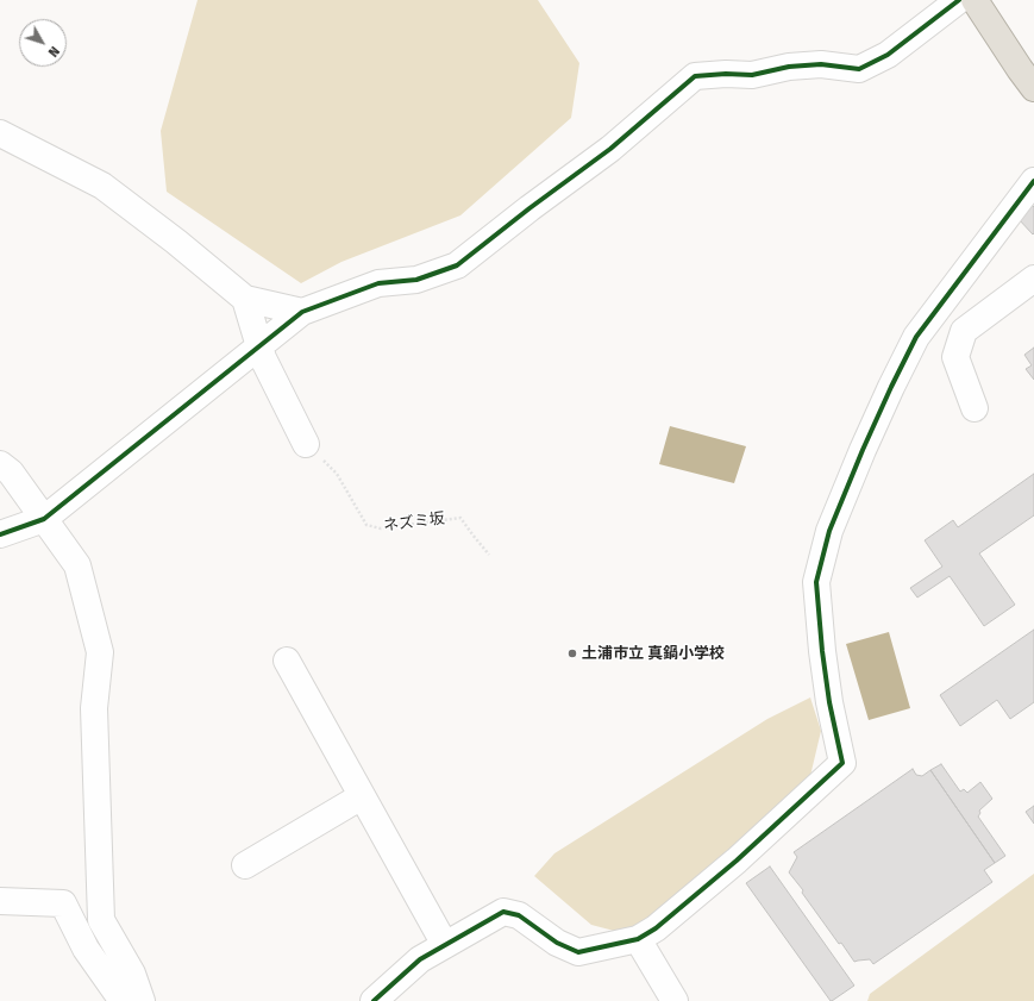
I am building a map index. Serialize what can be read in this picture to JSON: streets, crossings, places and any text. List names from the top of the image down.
{
  "streets": {
    "path": ["ネズミ坂"]
  },
  "places": ["土浦市立 真鍋小学校"],
  "north": "bottom right"
}
